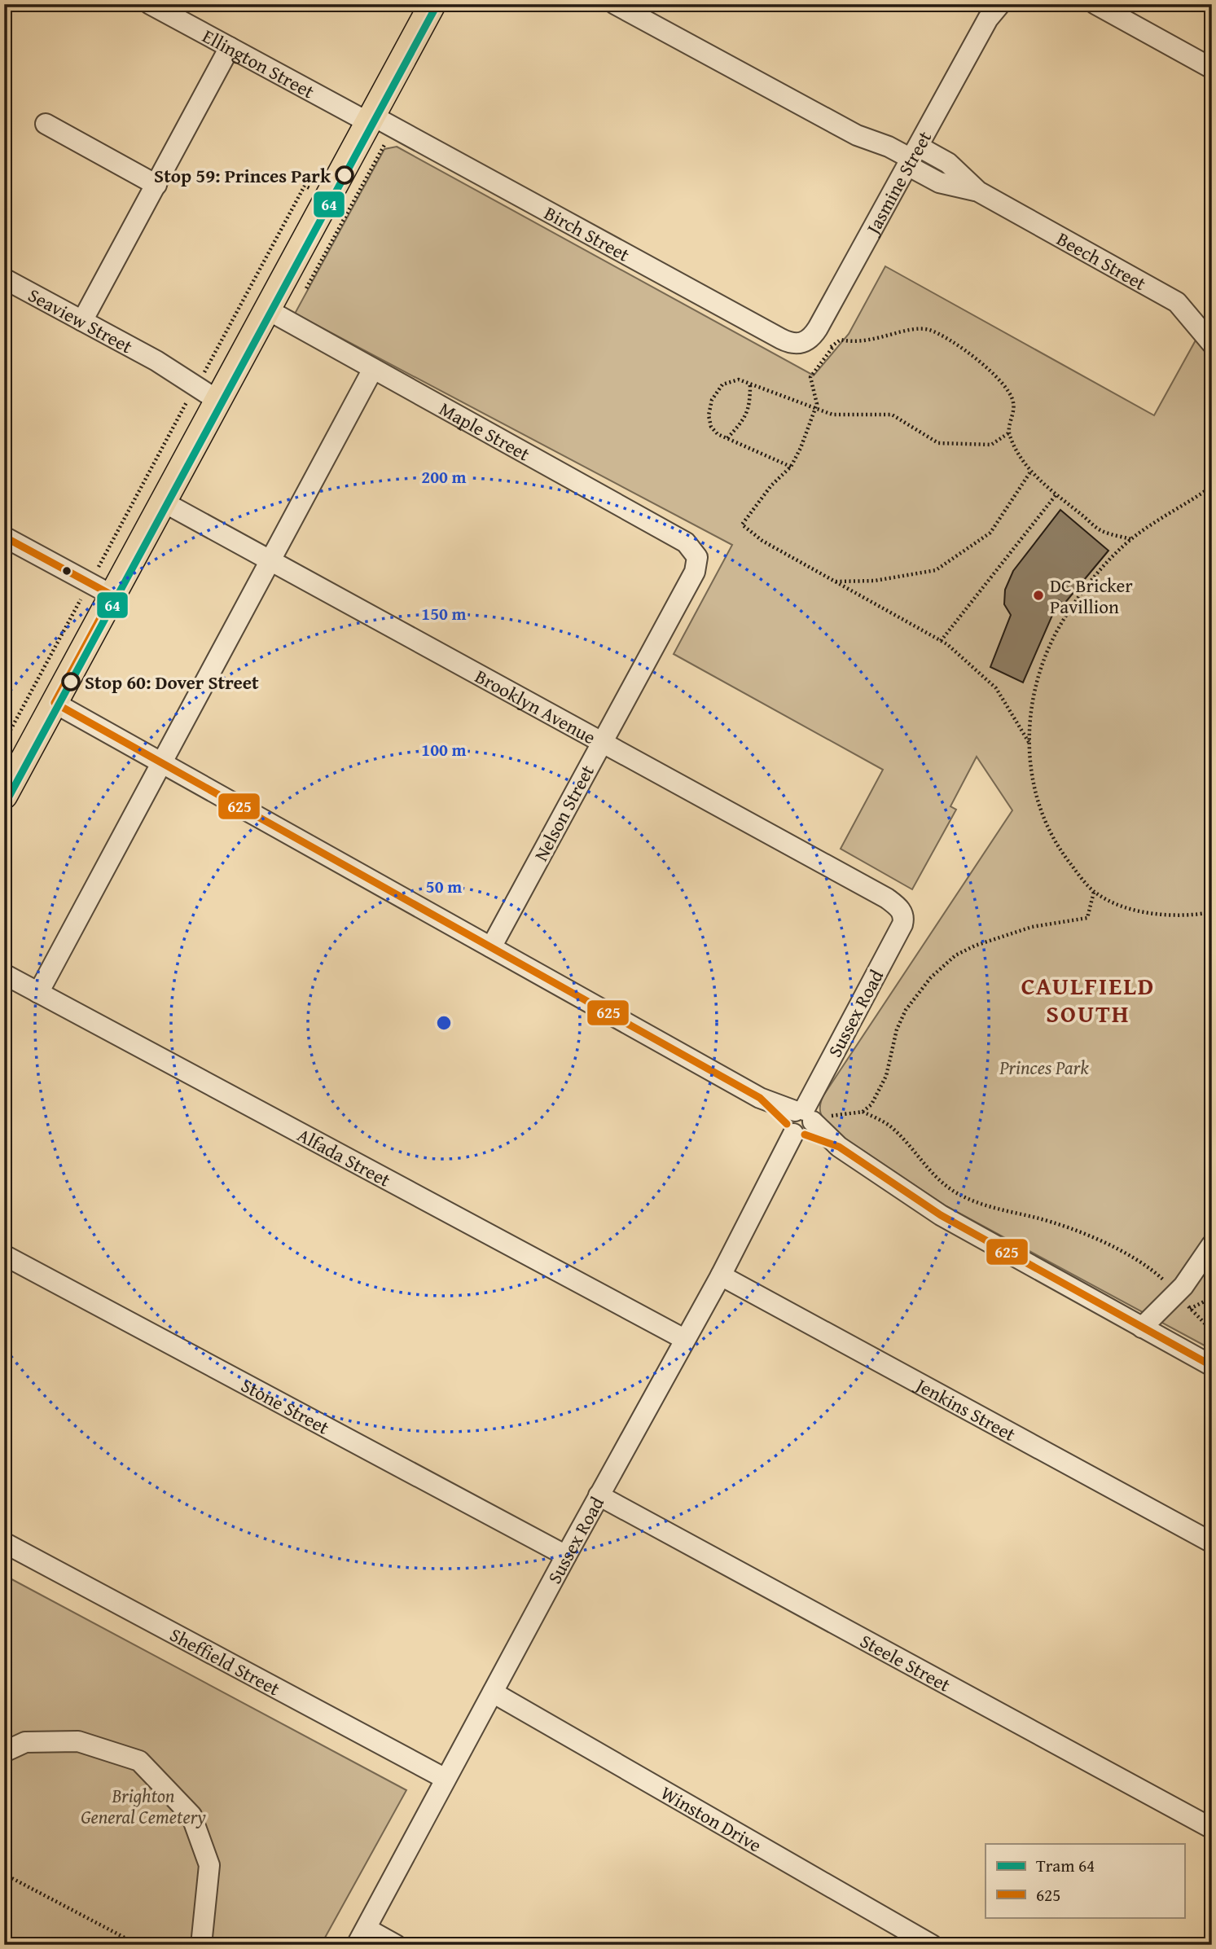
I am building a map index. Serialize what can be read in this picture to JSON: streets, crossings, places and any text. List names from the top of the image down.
{
  "streets": {
    "street": [
      "Ellington Street",
      "Jasmine Street",
      "Birch Street",
      "Beech Street",
      "Seaview Street",
      "Maple Street",
      "Brooklyn Avenue",
      "Nelson Street",
      "Sussex Road",
      "Alfada Street",
      "Stone Street",
      "Jenkins Street",
      "Sheffield Street",
      "Steele Street",
      "Winston Drive"
    ]
  },
  "crossings": [
    ["Ellington Street", "Birch Street"],
    ["Jasmine Street", "Birch Street"],
    ["Jasmine Street", "Beech Street"],
    ["Maple Street", "Nelson Street"],
    ["Brooklyn Avenue", "Nelson Street"],
    ["Brooklyn Avenue", "Sussex Road"],
    ["Sussex Road", "Alfada Street"],
    ["Sussex Road", "Stone Street"],
    ["Sussex Road", "Jenkins Street"],
    ["Sussex Road", "Sheffield Street"],
    ["Sussex Road", "Steele Street"],
    ["Sussex Road", "Winston Drive"]
  ],
  "districts": ["CAULFIELD SOUTH"],
  "parks": ["Princes Park", "Brighton General Cemetery"],
  "places": ["Stop 59: Princes Park", "DC Bricker Pavillion", "Stop 60: Dover Street"],
  "lines": ["tram line 64", "transit line 625"],
  "legend": ["Tram 64", "625"],
  "rings": [
    "200 m",
    "150 m",
    "100 m",
    "50 m"
  ]
}
